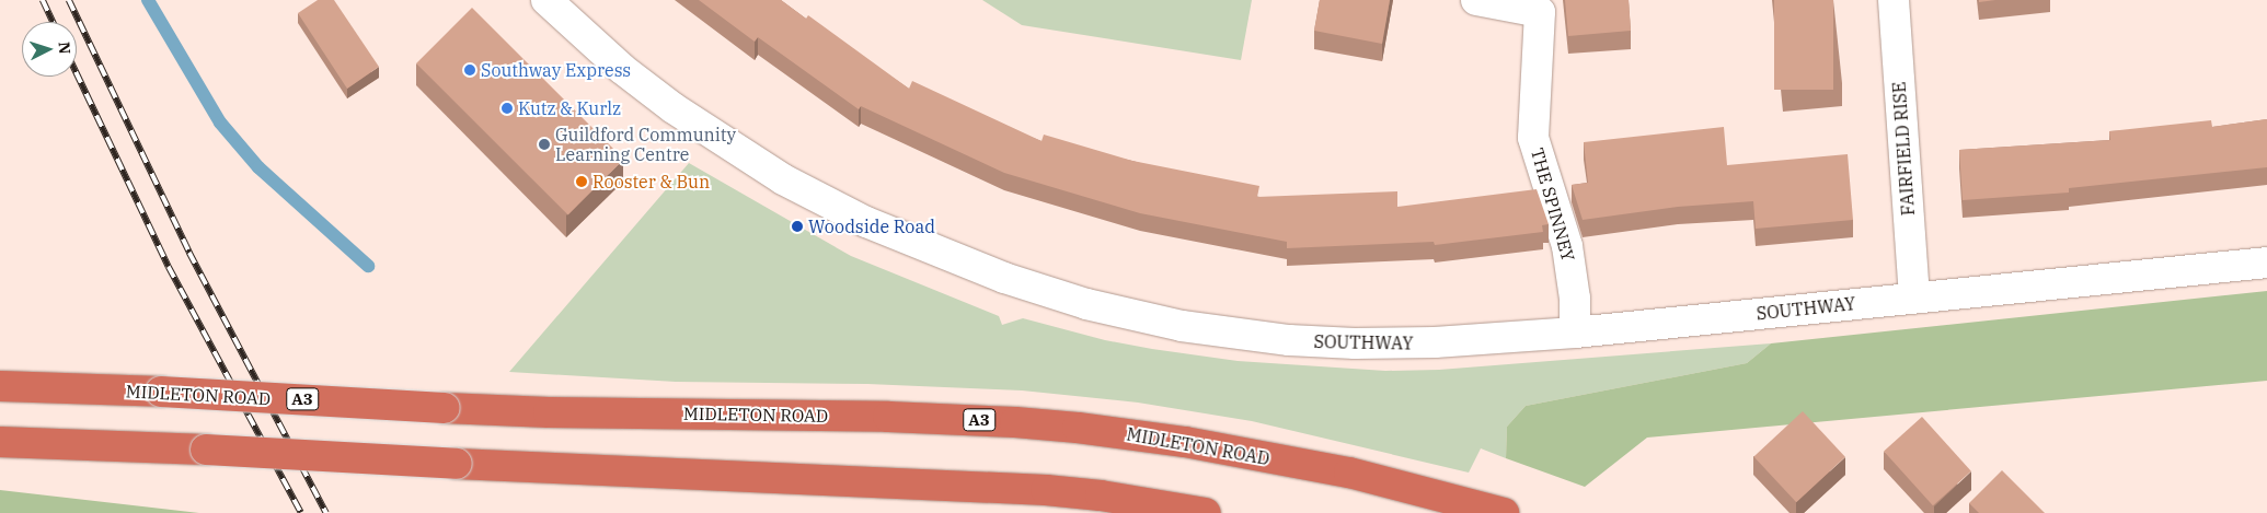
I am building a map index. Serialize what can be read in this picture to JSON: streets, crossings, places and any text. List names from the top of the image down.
{
  "streets": {
    "highway": ["MIDLETON ROAD", "A3"],
    "street": ["FAIRFIELD RISE", "THE SPINNEY", "SOUTHWAY"]
  },
  "crossings": [
    ["FAIRFIELD RISE", "SOUTHWAY"],
    ["THE SPINNEY", "SOUTHWAY"]
  ],
  "places": [
    "Southway Express",
    "Kutz & Kurlz",
    "Guildford Community Learning Centre",
    "Rooster & Bun",
    "Woodside Road"
  ],
  "north": "right"
}
